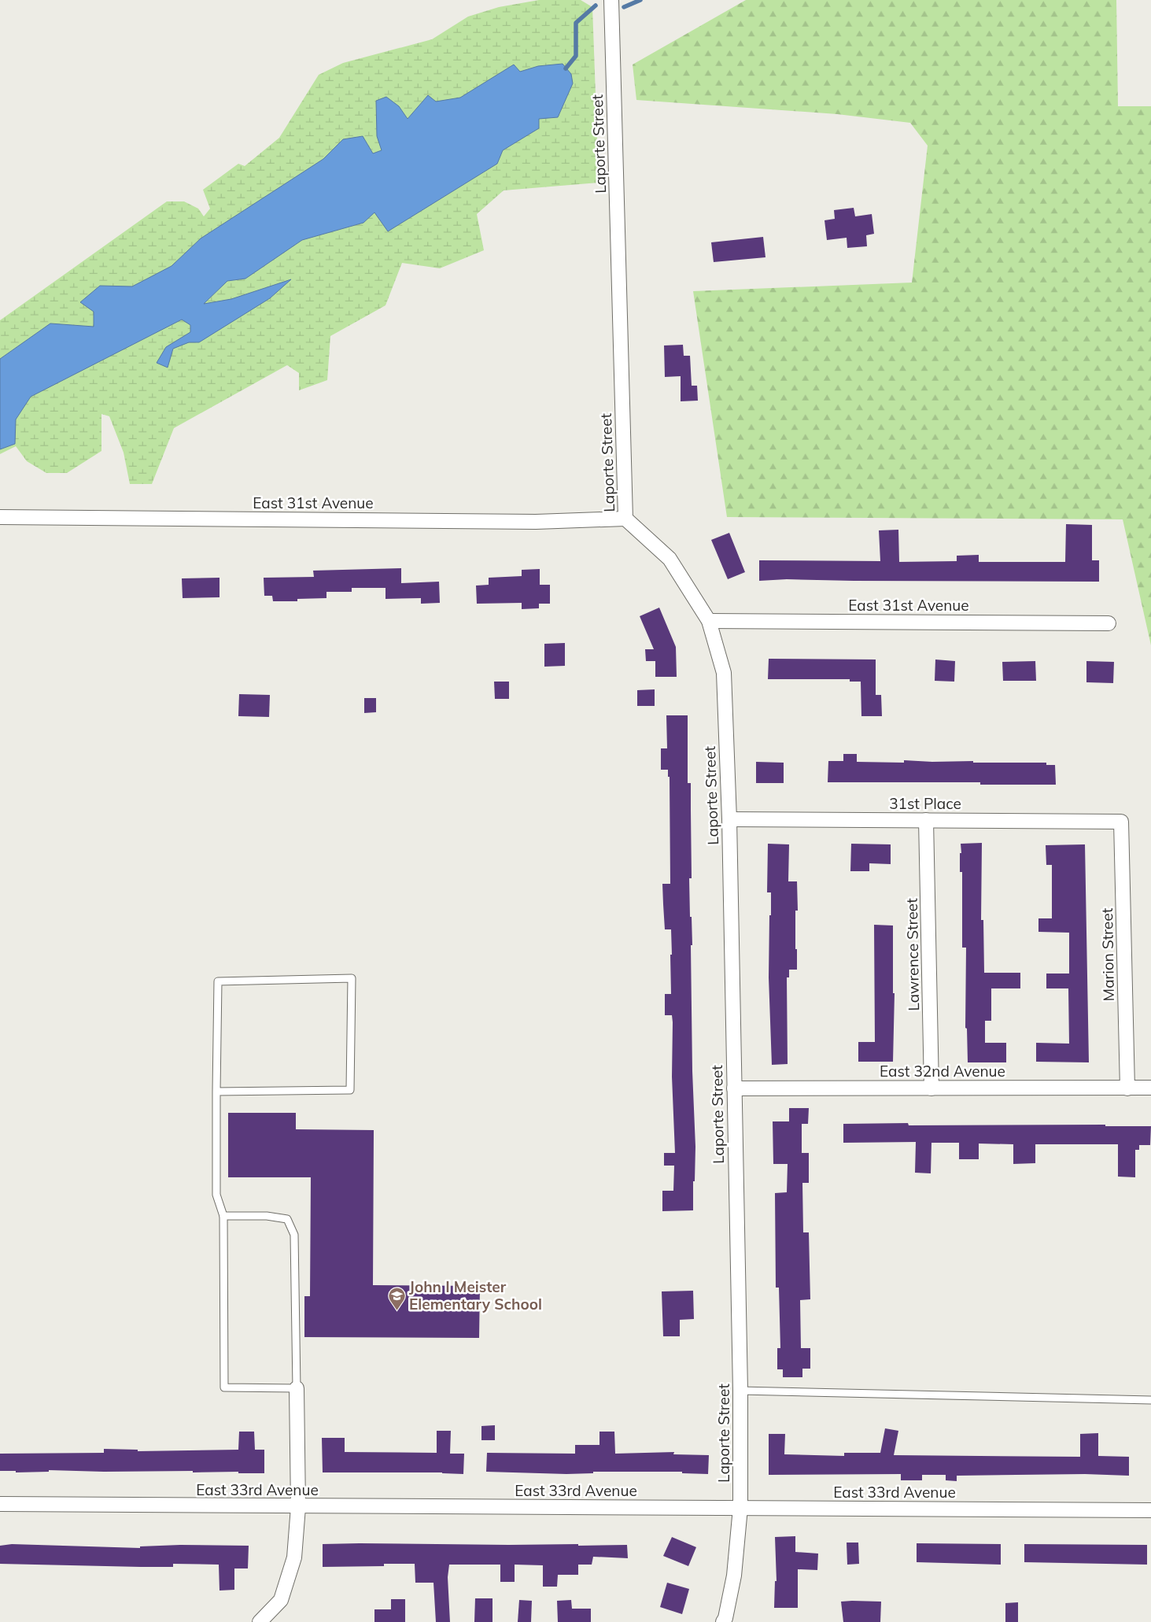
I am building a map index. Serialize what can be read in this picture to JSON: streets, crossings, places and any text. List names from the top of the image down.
{
  "streets": {
    "street": [
      "Laporte Street",
      "East 31st Avenue",
      "31st Place",
      "Lawrence Street",
      "Marion Street",
      "East 32nd Avenue",
      "East 33rd Avenue"
    ]
  },
  "crossings": [
    ["Laporte Street", "East 31st Avenue"],
    ["Laporte Street", "31st Place"],
    ["Laporte Street", "East 32nd Avenue"],
    ["Laporte Street", "East 33rd Avenue"],
    ["31st Place", "Lawrence Street"],
    ["31st Place", "Marion Street"],
    ["Lawrence Street", "East 32nd Avenue"],
    ["Marion Street", "East 32nd Avenue"]
  ],
  "places": {
    "school or university": ["John I Meister Elementary School"]
  }
}
